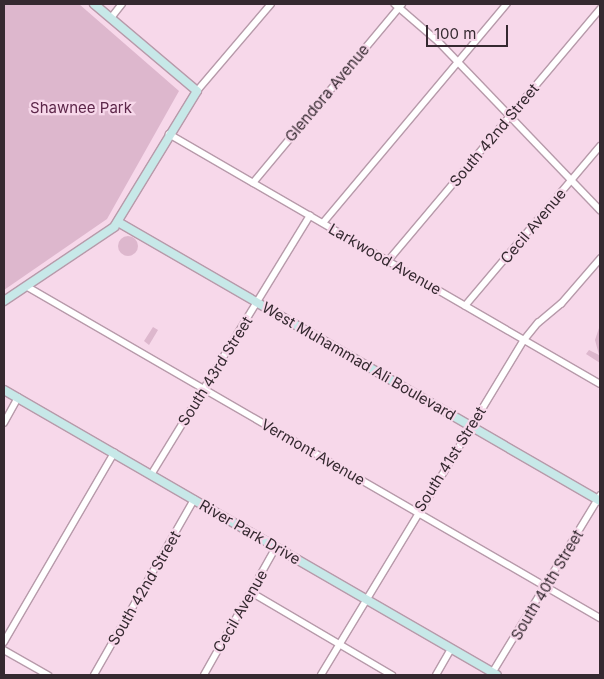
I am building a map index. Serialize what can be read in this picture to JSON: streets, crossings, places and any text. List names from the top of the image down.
{
  "streets": {
    "street": [
      "Glendora Avenue",
      "South 42nd Street",
      "Cecil Avenue",
      "Larkwood Avenue",
      "West Muhammad Ali Boulevard",
      "South 43rd Street",
      "Vermont Avenue",
      "South 41st Street",
      "River Park Drive",
      "South 40th Street"
    ]
  },
  "crossings": [
    ["Glendora Avenue", "Larkwood Avenue"],
    ["South 42nd Street", "Larkwood Avenue"],
    ["South 42nd Street", "River Park Drive"],
    ["Cecil Avenue", "Larkwood Avenue"],
    ["Cecil Avenue", "River Park Drive"],
    ["Larkwood Avenue", "South 43rd Street"],
    ["Larkwood Avenue", "South 41st Street"],
    ["West Muhammad Ali Boulevard", "South 43rd Street"],
    ["West Muhammad Ali Boulevard", "South 41st Street"],
    ["West Muhammad Ali Boulevard", "South 40th Street"],
    ["South 43rd Street", "Vermont Avenue"],
    ["South 43rd Street", "River Park Drive"],
    ["Vermont Avenue", "South 41st Street"],
    ["Vermont Avenue", "South 40th Street"],
    ["South 41st Street", "River Park Drive"],
    ["River Park Drive", "South 40th Street"]
  ],
  "parks": ["Shawnee Park"],
  "scale_bar": "100 m"
}
